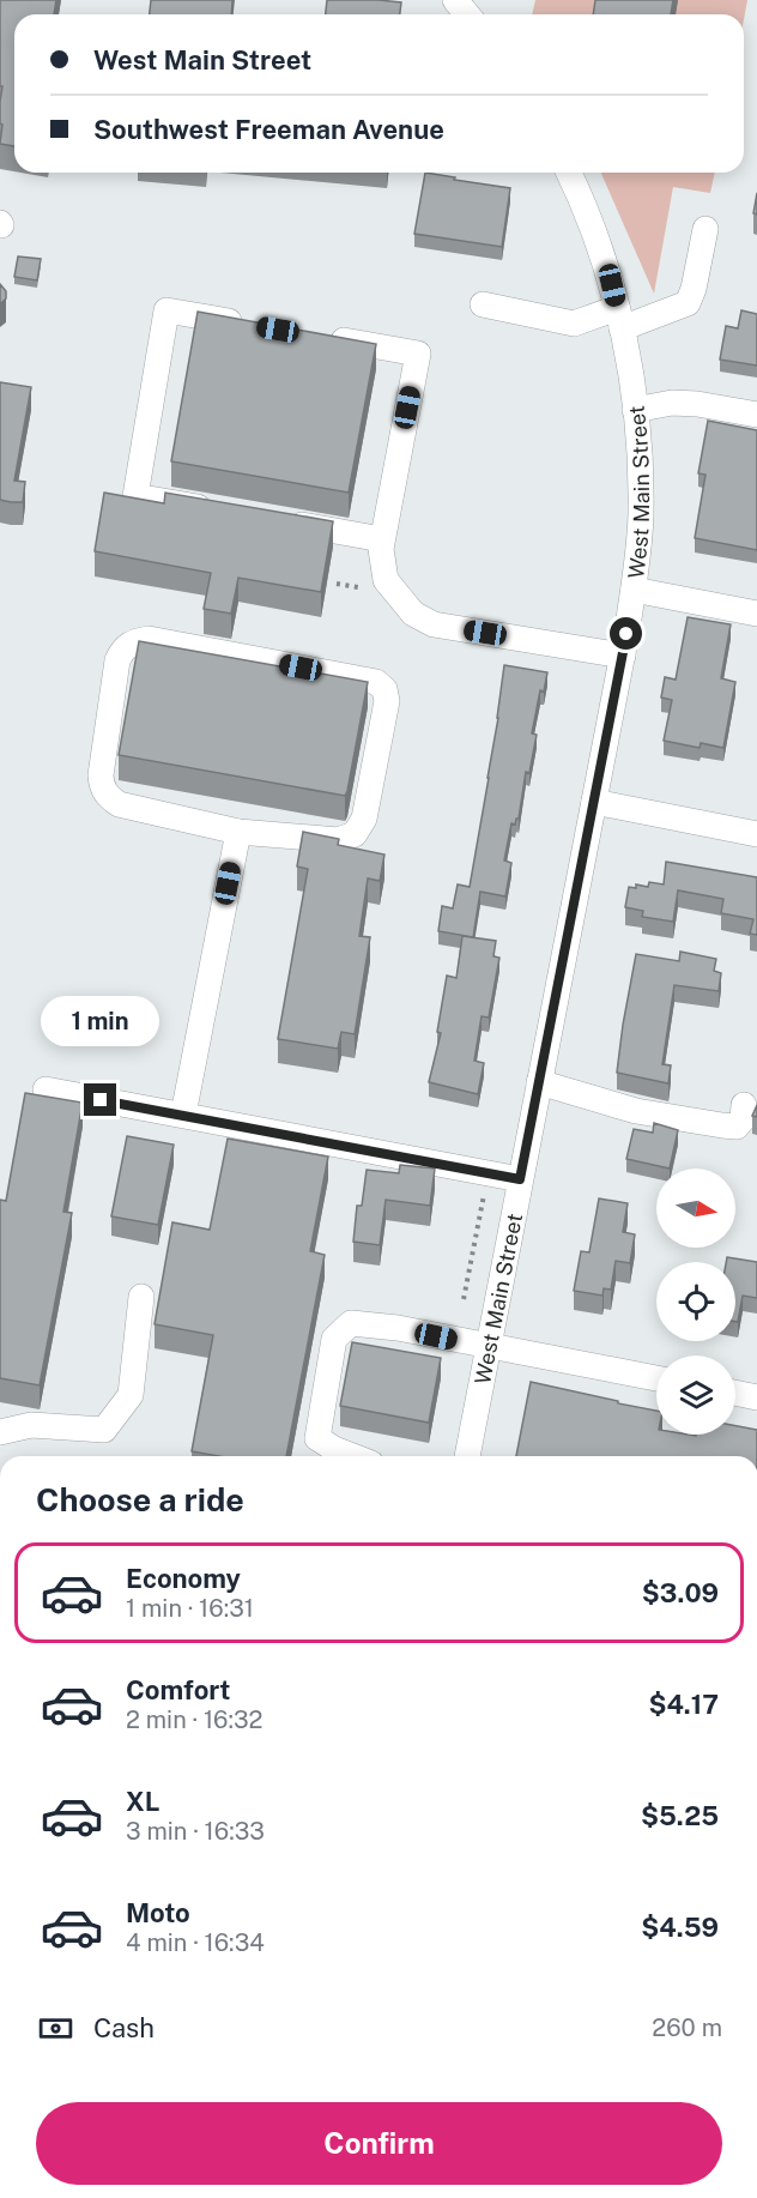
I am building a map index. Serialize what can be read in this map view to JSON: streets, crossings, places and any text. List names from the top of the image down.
{
  "streets": {
    "street": ["West Main Street"]
  },
  "north": "right",
  "page": {
    "banner": ["West Main Street", "Southwest Freeman Avenue"],
    "bubble": "1 min",
    "heading": "Choose a ride",
    "list": [
      {
        "name": "Economy",
        "note": "1 min · 16:31",
        "value": "$3.09"
      },
      {
        "name": "Comfort",
        "note": "2 min · 16:32",
        "value": "$4.17"
      },
      {
        "name": "XL",
        "note": "3 min · 16:33",
        "value": "$5.25"
      },
      {
        "name": "Moto",
        "note": "4 min · 16:34",
        "value": "$4.59"
      }
    ],
    "pay": ["Cash", "260 m"],
    "buttons": "Confirm"
  }
}
